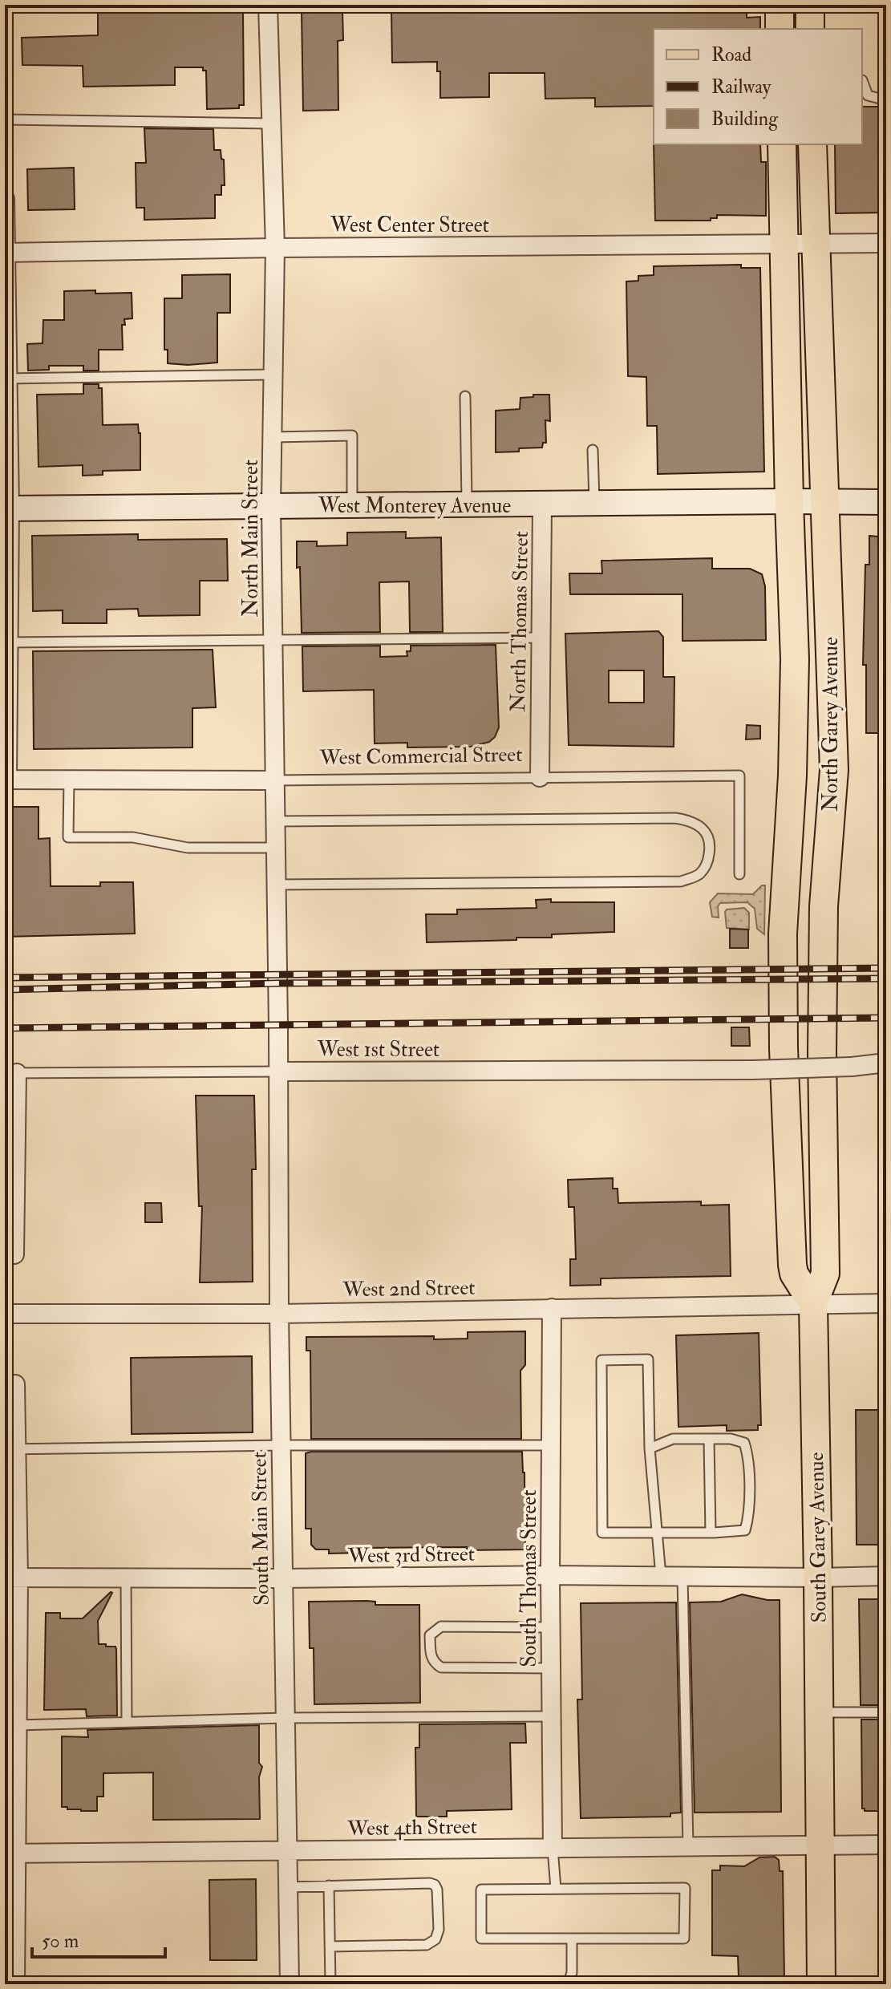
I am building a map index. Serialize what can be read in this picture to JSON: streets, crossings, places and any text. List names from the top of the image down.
{
  "streets": {
    "main road": ["North Garey Avenue", "South Garey Avenue"],
    "street": [
      "West Center Street",
      "West Monterey Avenue",
      "North Main Street",
      "North Thomas Street",
      "West Commercial Street",
      "West 1st Street",
      "West 2nd Street",
      "South Main Street",
      "West 3rd Street",
      "South Thomas Street",
      "West 4th Street"
    ]
  },
  "crossings": [
    ["West Center Street", "North Main Street"],
    ["West Center Street", "North Garey Avenue"],
    ["West Monterey Avenue", "North Main Street"],
    ["West Monterey Avenue", "North Thomas Street"],
    ["West Monterey Avenue", "North Garey Avenue"],
    ["North Main Street", "West Commercial Street"],
    ["North Main Street", "West 1st Street"],
    ["North Main Street", "South Main Street"],
    ["North Thomas Street", "West Commercial Street"],
    ["North Garey Avenue", "West 2nd Street"],
    ["North Garey Avenue", "South Garey Avenue"],
    ["West 1st Street", "South Main Street"],
    ["West 2nd Street", "South Main Street"],
    ["West 2nd Street", "South Garey Avenue"],
    ["West 2nd Street", "South Thomas Street"],
    ["South Main Street", "West 3rd Street"],
    ["South Main Street", "West 4th Street"],
    ["South Garey Avenue", "West 3rd Street"],
    ["South Garey Avenue", "West 4th Street"],
    ["West 3rd Street", "South Thomas Street"],
    ["South Thomas Street", "West 4th Street"]
  ],
  "legend": ["Road", "Railway", "Building"],
  "scale_bar": "50 m"
}
